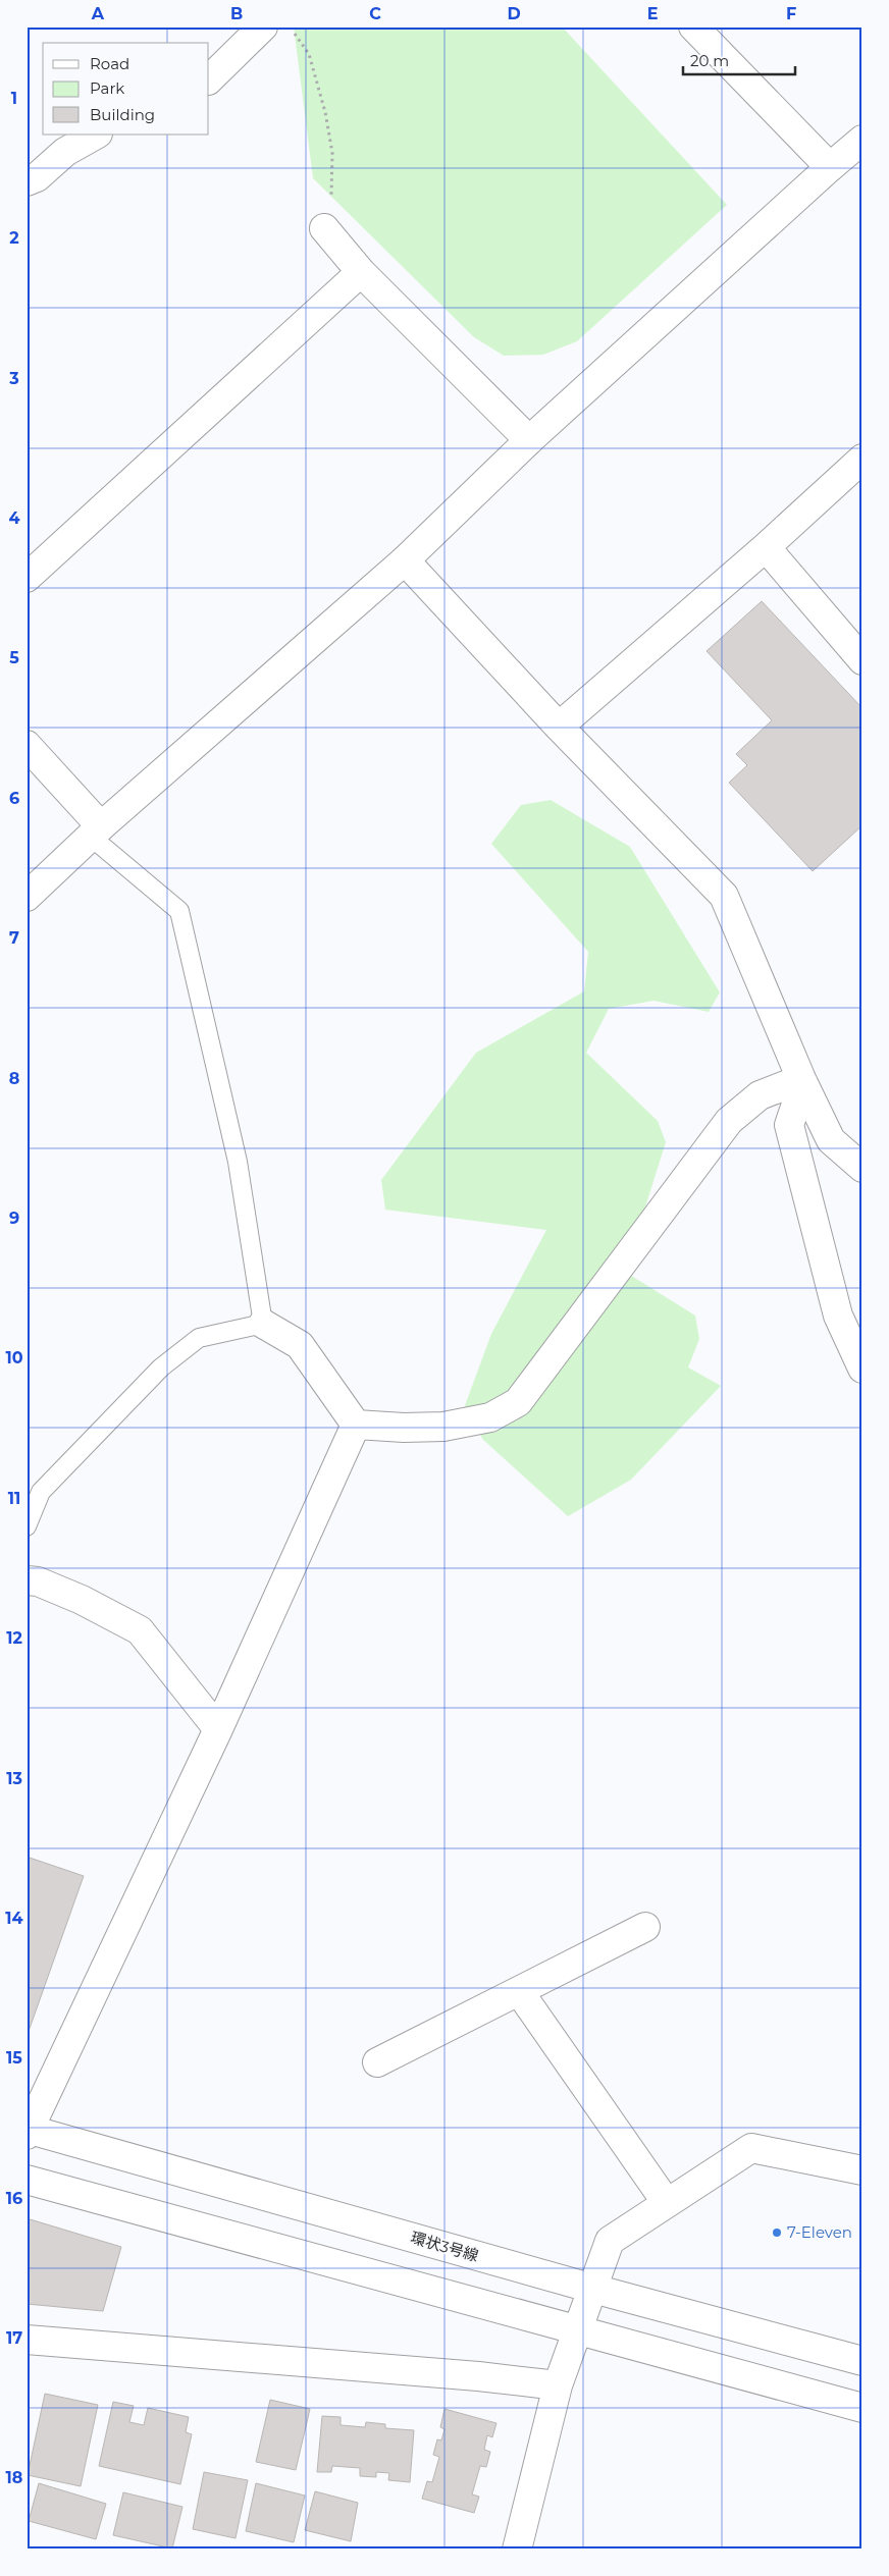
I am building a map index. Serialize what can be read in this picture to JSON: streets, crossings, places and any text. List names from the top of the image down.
{
  "streets": {
    "street": ["環状3号線"]
  },
  "places": ["7-Eleven"],
  "legend": ["Road", "Park", "Building"],
  "scale_bar": "20 m",
  "grid": {
    "columns": [
      "A",
      "B",
      "C",
      "D",
      "E",
      "F"
    ],
    "rows": [
      "1",
      "2",
      "3",
      "4",
      "5",
      "6",
      "7",
      "8",
      "9",
      "10",
      "11",
      "12",
      "13",
      "14",
      "15",
      "16",
      "17",
      "18"
    ]
  }
}
